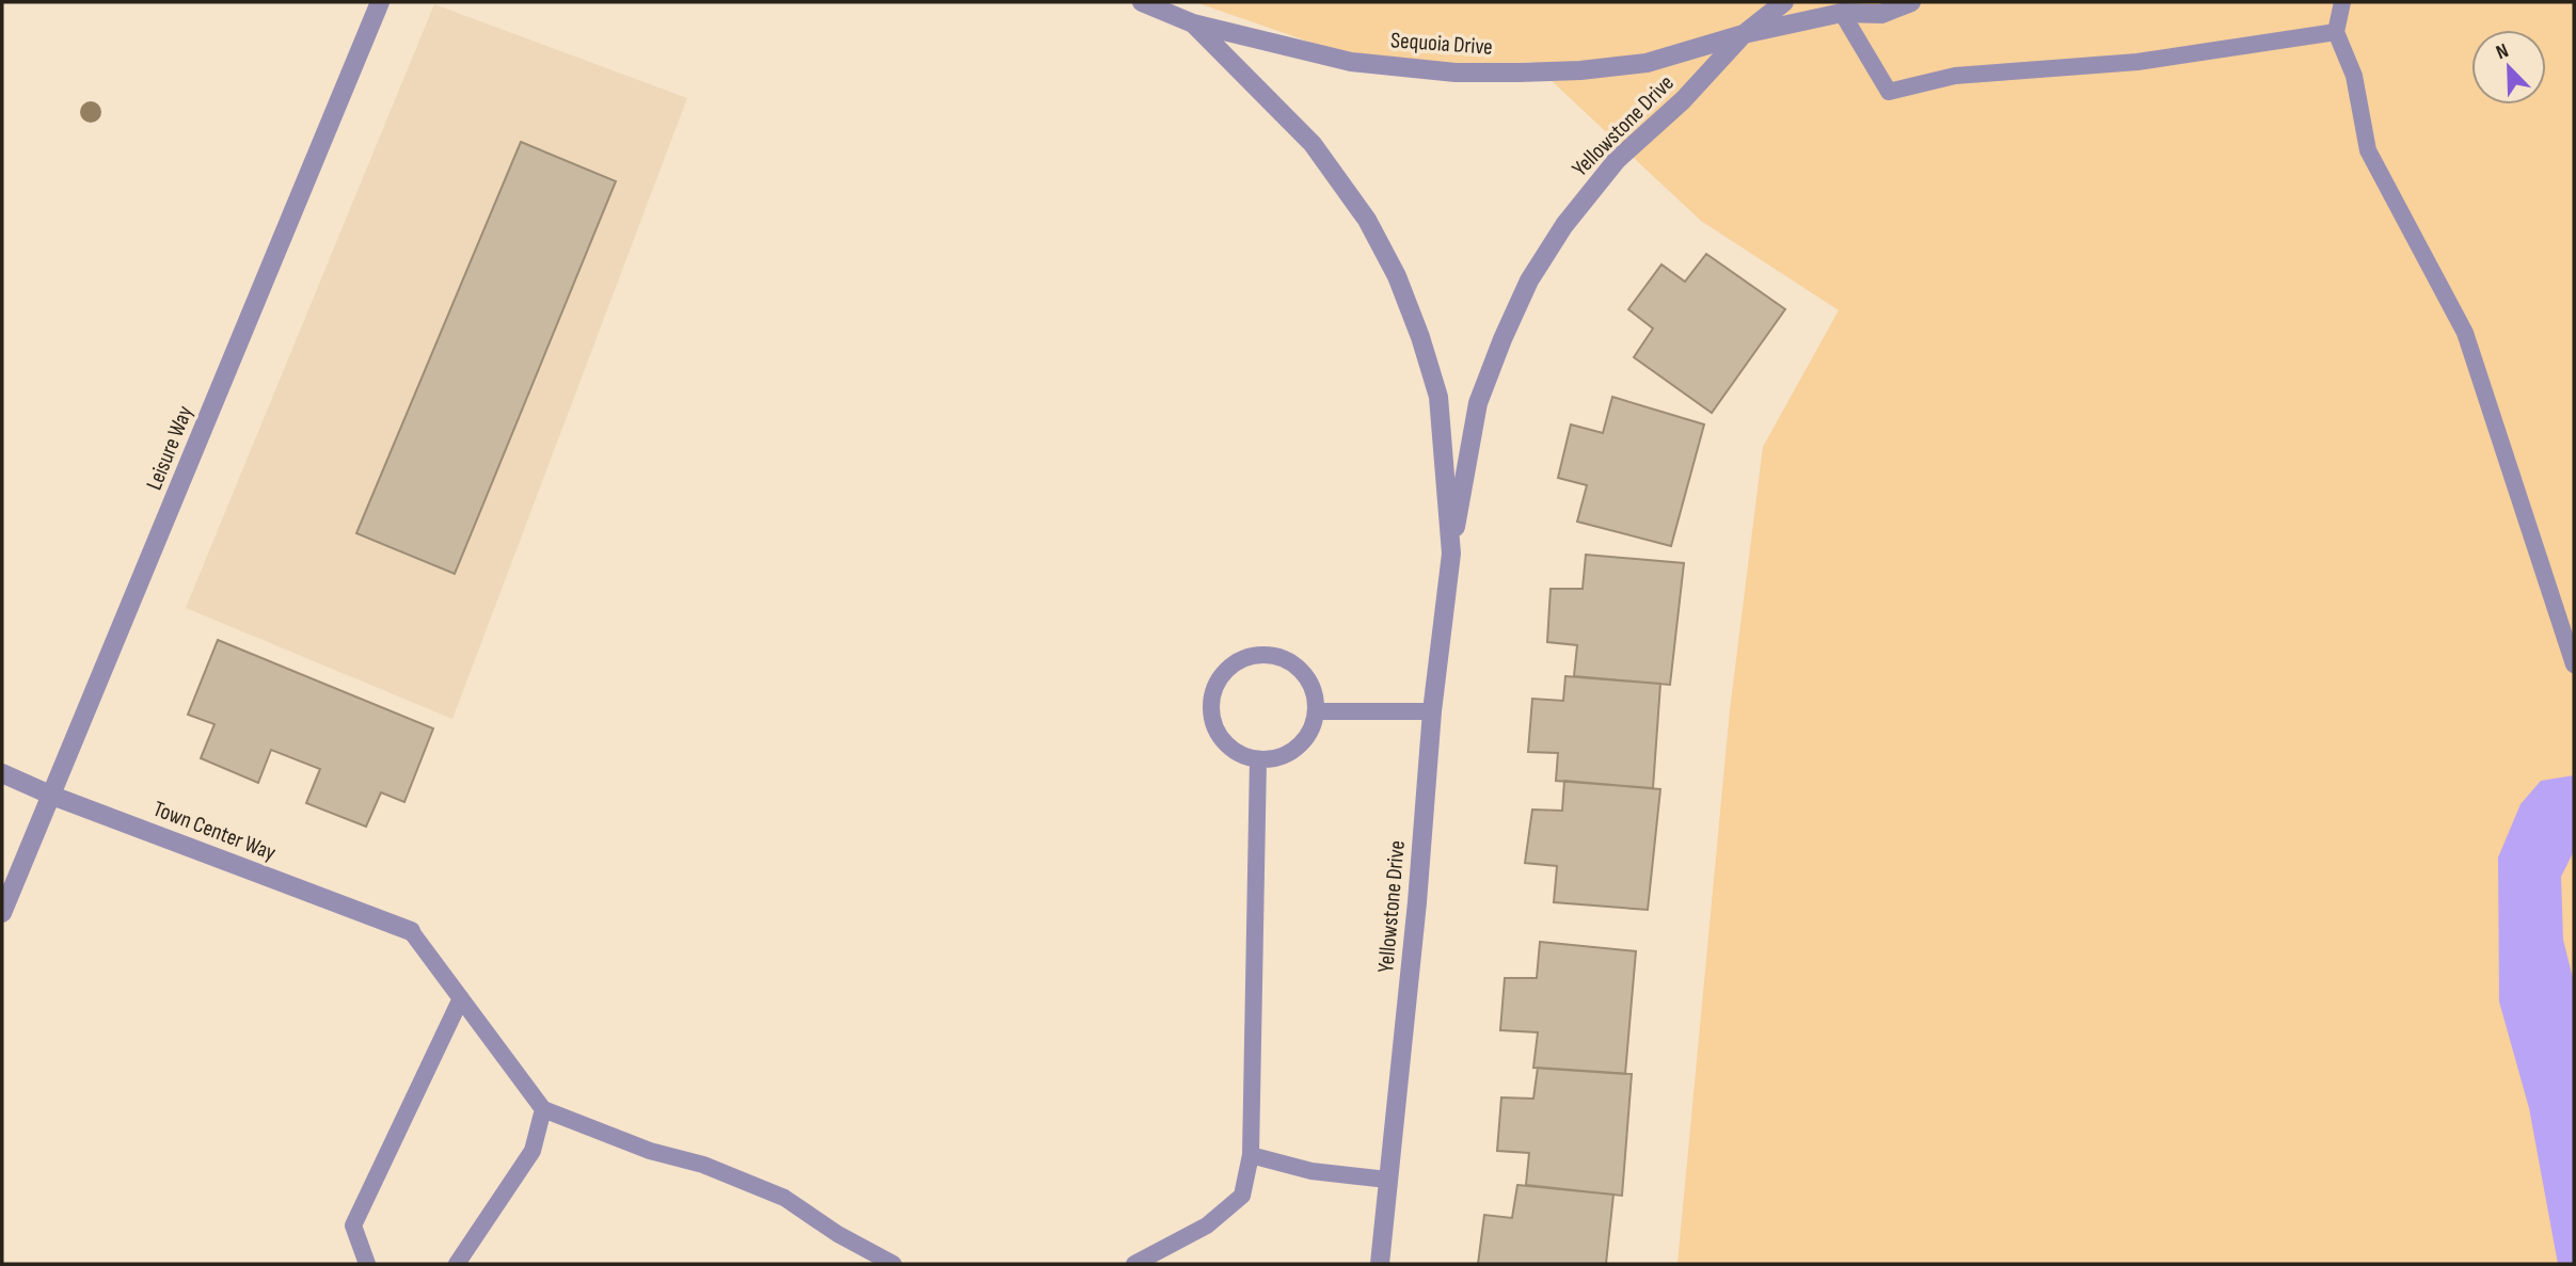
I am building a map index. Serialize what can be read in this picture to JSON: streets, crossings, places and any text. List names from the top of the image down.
{
  "streets": {
    "street": [
      "Sequoia Drive",
      "Yellowstone Drive",
      "Leisure Way",
      "Town Center Way"
    ]
  },
  "crossings": [
    ["Sequoia Drive", "Yellowstone Drive"],
    ["Leisure Way", "Town Center Way"]
  ],
  "north": "top left"
}
